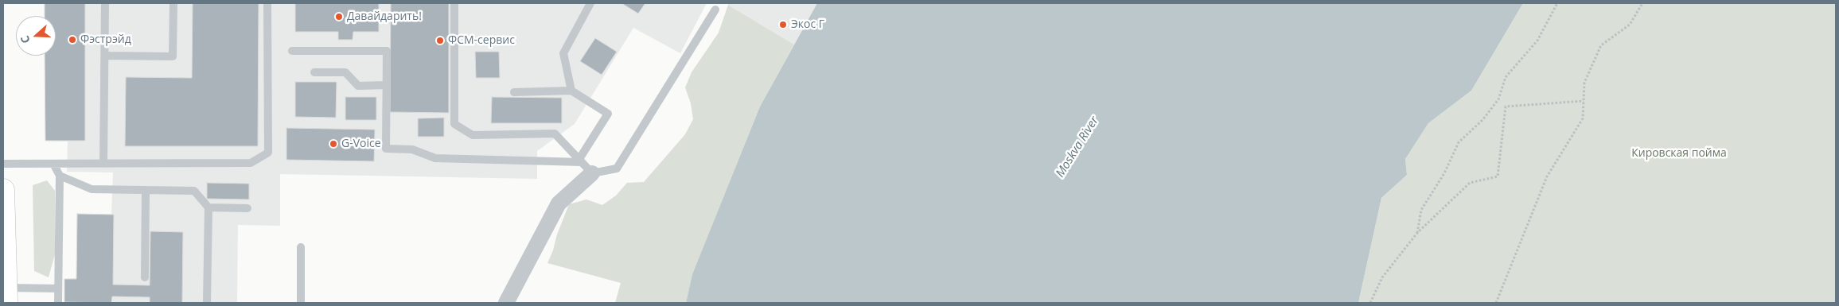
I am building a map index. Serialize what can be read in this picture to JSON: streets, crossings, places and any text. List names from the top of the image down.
{
  "water": ["Moskva River"],
  "parks": ["Кировская пойма"],
  "places": [
    "Давайдарить!",
    "Экос Г",
    "Фэстрэйд",
    "ФСМ-сервис",
    "G-Voice"
  ],
  "north": "left"
}
